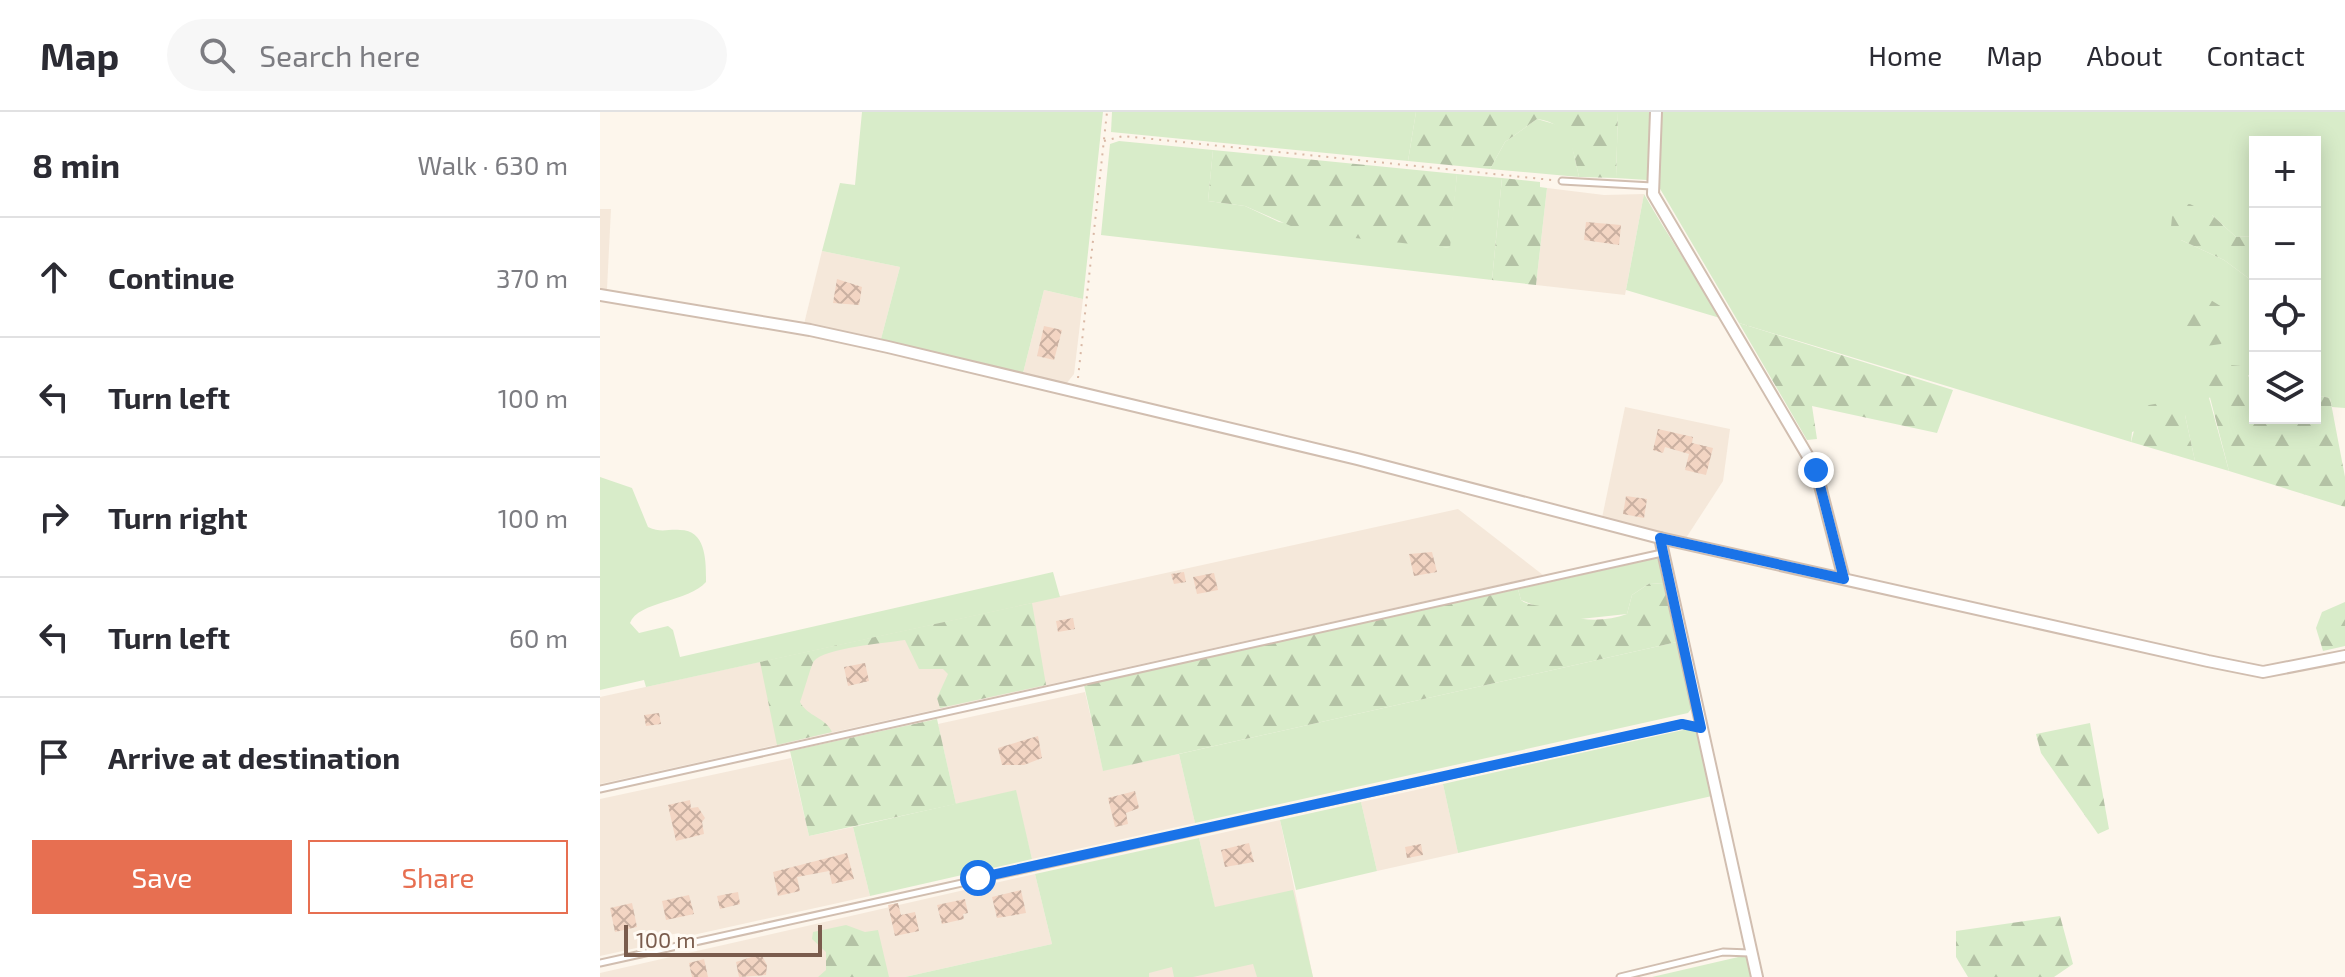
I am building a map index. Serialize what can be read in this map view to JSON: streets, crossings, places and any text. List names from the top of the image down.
{
  "scale_bar": "100 m",
  "page": {
    "header": "Map",
    "search": "Search here",
    "nav": [
      "Home",
      "Map",
      "About",
      "Contact"
    ],
    "heading": ["8 min", "Walk · 630 m"],
    "map_buttons": ["+", "−"],
    "list": [
      ["Continue", "370 m"],
      ["Turn left", "100 m"],
      ["Turn right", "100 m"],
      ["Turn left", "60 m"],
      "Arrive at destination"
    ],
    "buttons": ["Save", "Share"],
    "scale": "100 m"
  }
}
